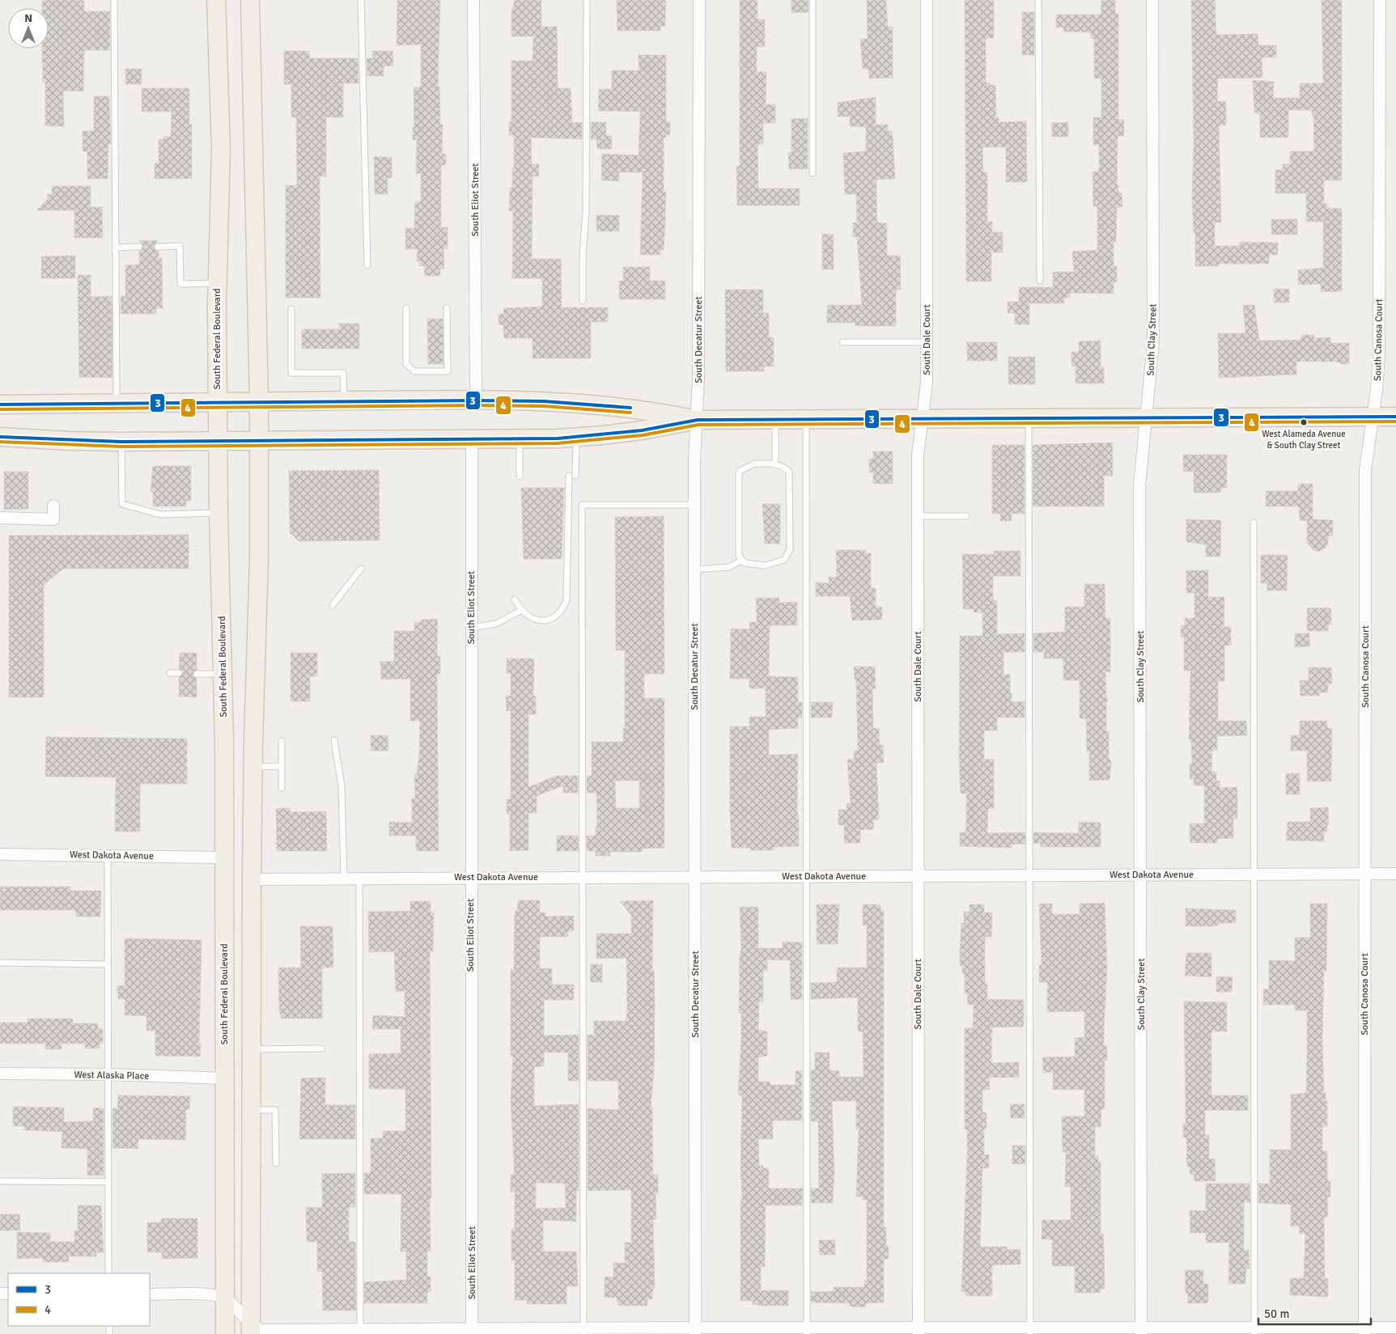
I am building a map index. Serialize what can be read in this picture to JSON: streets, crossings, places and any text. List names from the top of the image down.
{
  "streets": {
    "main road": ["South Federal Boulevard"],
    "street": [
      "South Eliot Street",
      "South Decatur Street",
      "South Dale Court",
      "South Clay Street",
      "South Canosa Court",
      "West Dakota Avenue",
      "West Alaska Place"
    ]
  },
  "crossings": [
    ["South Eliot Street", "West Dakota Avenue"],
    ["South Federal Boulevard", "West Dakota Avenue"],
    ["South Federal Boulevard", "West Alaska Place"],
    ["South Decatur Street", "West Dakota Avenue"],
    ["South Dale Court", "West Dakota Avenue"],
    ["South Clay Street", "West Dakota Avenue"],
    ["South Canosa Court", "West Dakota Avenue"]
  ],
  "places": ["West Alameda Avenue & South Clay Street"],
  "lines": ["transit line 3", "transit line 4"],
  "legend": ["3", "4"],
  "scale_bar": "50 m",
  "north": "top"
}
